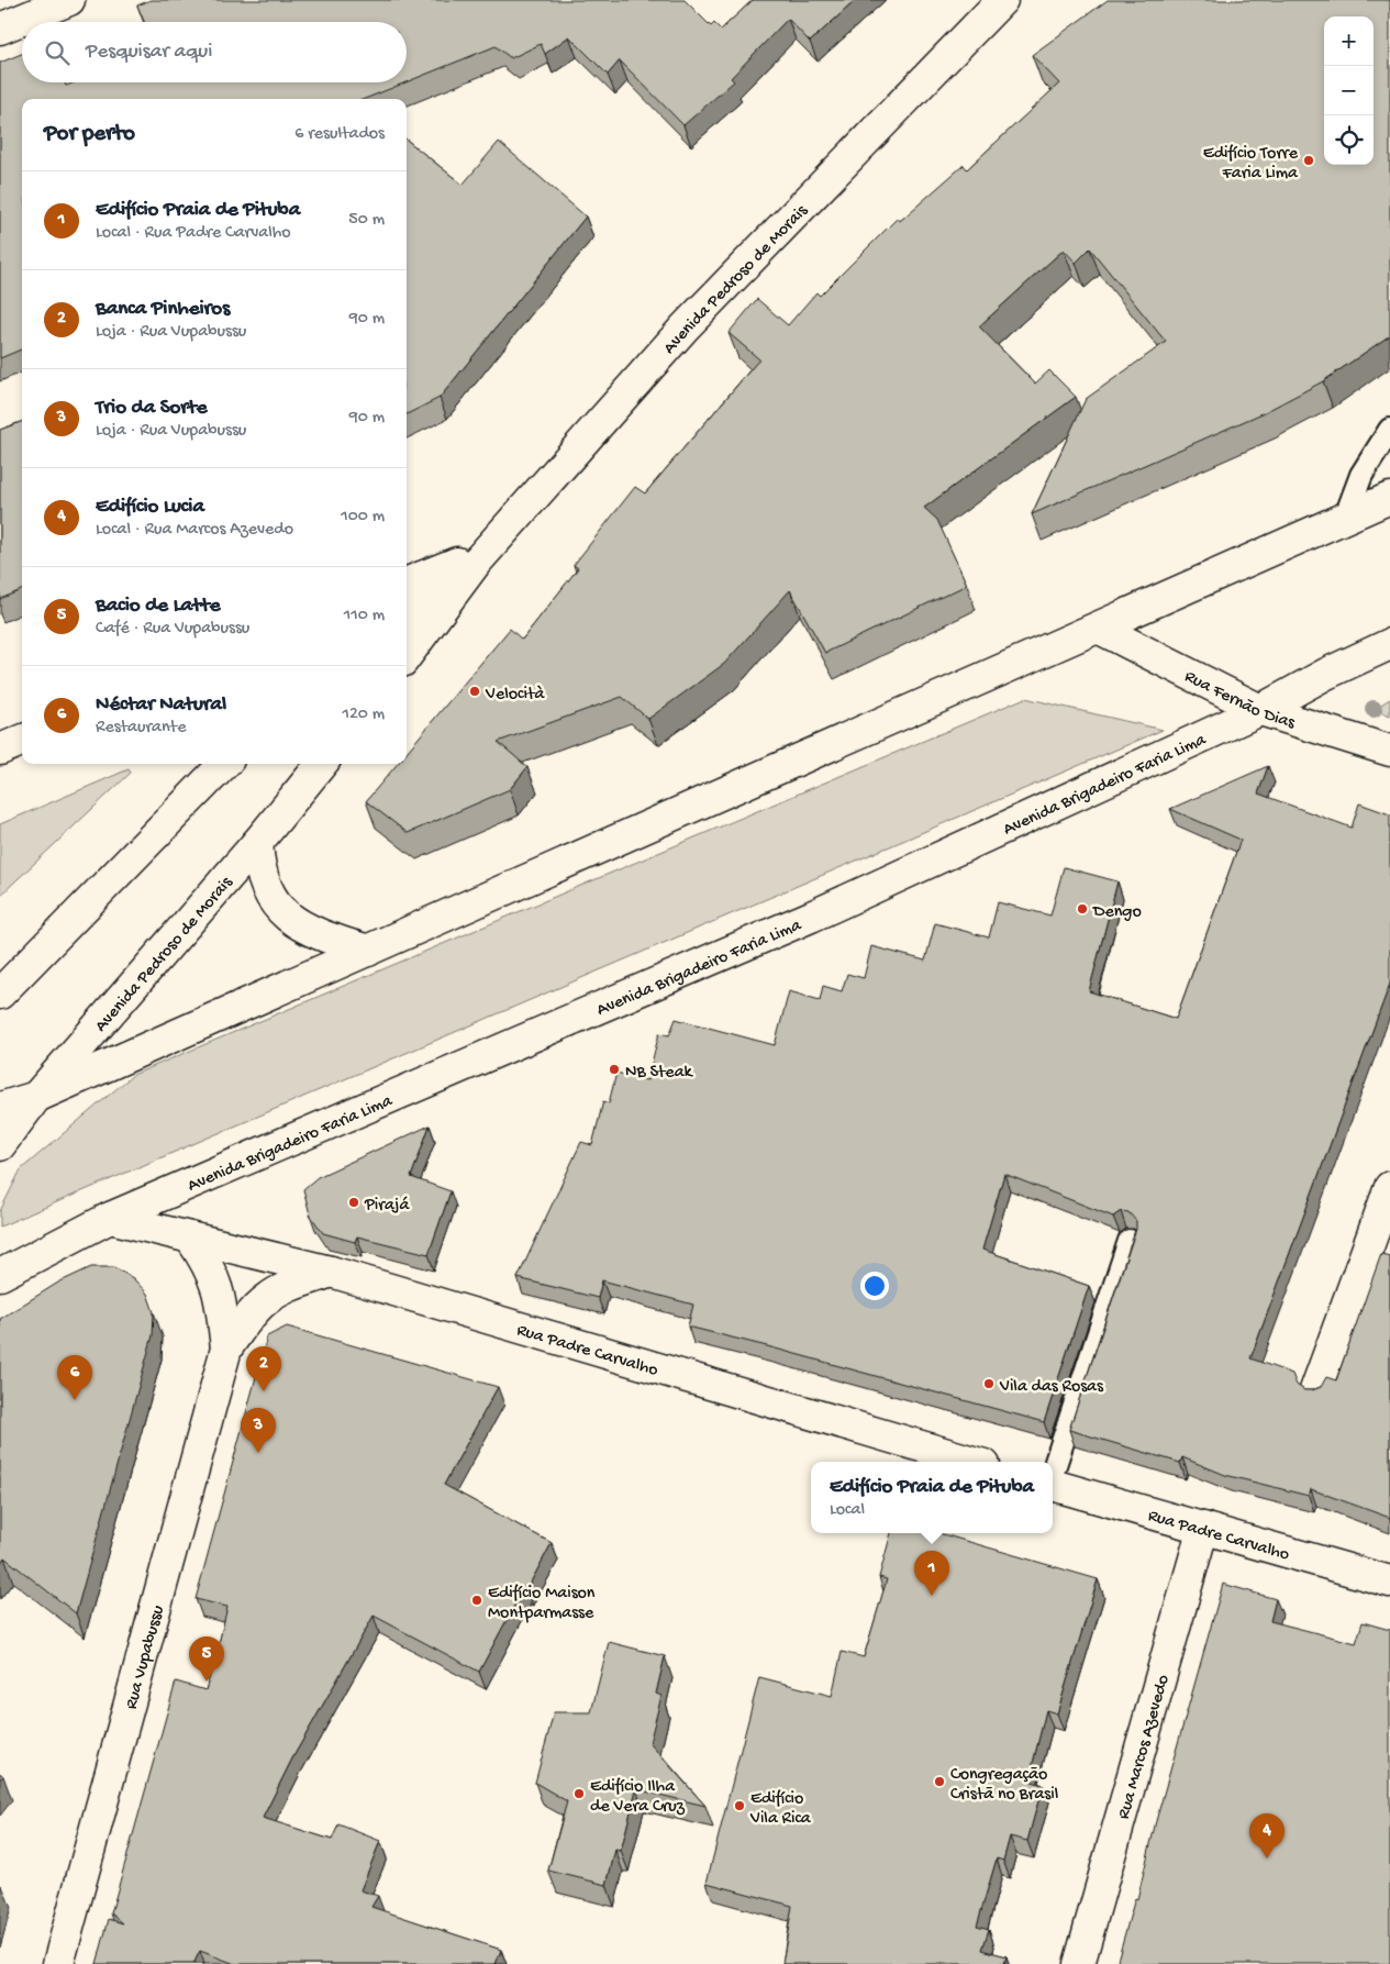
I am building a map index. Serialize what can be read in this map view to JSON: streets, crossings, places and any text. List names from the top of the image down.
{
  "streets": {
    "main road": [
      "Avenida Pedroso de Morais",
      "Rua Fernão Dias",
      "Avenida Brigadeiro Faria Lima",
      "Rua Padre Carvalho",
      "Rua Vupabussu",
      "Rua Marcos Azevedo"
    ]
  },
  "crossings": [
    ["Rua Fernão Dias", "Avenida Brigadeiro Faria Lima"],
    ["Rua Padre Carvalho", "Rua Vupabussu"],
    ["Rua Padre Carvalho", "Rua Marcos Azevedo"]
  ],
  "places": [
    "Edifício Torre Faria Lima",
    "Velocità",
    "Dengo",
    "NB Steak",
    "Pirajá",
    "Vila das Rosas",
    "Edifício Maison Montparmasse",
    "Congregação Cristã no Brasil",
    "Edifício Ilha de Vera Cruz",
    "Edifício Vila Rica"
  ],
  "page": {
    "map_buttons": ["+", "−"],
    "search": "Pesquisar aqui",
    "heading": ["Por perto", "6 resultados"],
    "list": [
      {
        "mark": "1",
        "name": "Edifício Praia de Pituba",
        "note": "Local · Rua Padre Carvalho",
        "value": "50 m"
      },
      {
        "mark": "2",
        "name": "Banca Pinheiros",
        "note": "Loja · Rua Vupabussu",
        "value": "90 m"
      },
      {
        "mark": "3",
        "name": "Trio da Sorte",
        "note": "Loja · Rua Vupabussu",
        "value": "90 m"
      },
      {
        "mark": "4",
        "name": "Edifício Lucia",
        "note": "Local · Rua Marcos Azevedo",
        "value": "100 m"
      },
      {
        "mark": "5",
        "name": "Bacio de Latte",
        "note": "Café · Rua Vupabussu",
        "value": "110 m"
      },
      {
        "mark": "6",
        "name": "Néctar Natural",
        "note": "Restaurante",
        "value": "120 m"
      }
    ],
    "pins": [
      "2",
      "6",
      "3",
      "1",
      "5",
      "4"
    ],
    "popup": ["Edifício Praia de Pituba", "Local"]
  }
}
